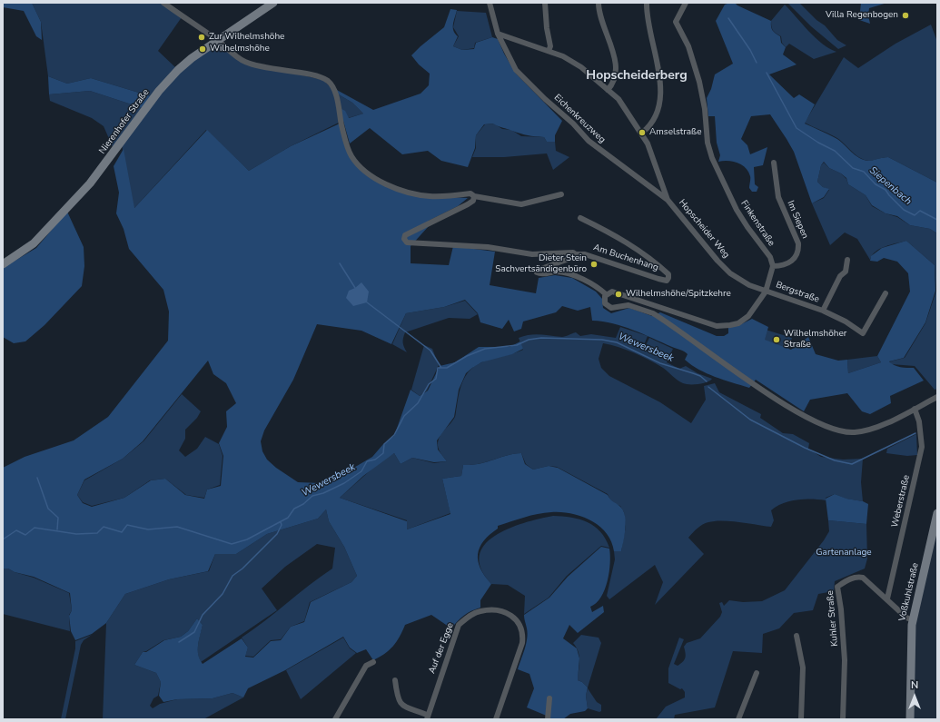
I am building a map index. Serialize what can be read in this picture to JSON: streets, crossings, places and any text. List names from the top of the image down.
{
  "streets": {
    "street": [
      "Eichenkreuzweg",
      "Nierenhofer Straße",
      "Im Siepen",
      "Finkenstraße",
      "Hopscheider Weg",
      "Am Buchenhang",
      "Bergstraße",
      "Weberstraße",
      "Voßkuhlstraße",
      "Kuhler Straße",
      "Auf der Egge"
    ]
  },
  "crossings": [
    ["Eichenkreuzweg", "Hopscheider Weg"],
    ["Im Siepen", "Finkenstraße"],
    ["Hopscheider Weg", "Bergstraße"],
    ["Weberstraße", "Kuhler Straße"],
    ["Voßkuhlstraße", "Kuhler Straße"]
  ],
  "districts": ["Hopscheiderberg"],
  "water": ["Siepenbach", "Wewersbeek"],
  "parks": ["Gartenanlage"],
  "places": [
    "Villa Regenbogen",
    "Zur Wilhelmshöhe",
    "Wilhelmshöhe",
    "Amselstraße",
    "Dieter Stein Sachvertsändigenbüro",
    "Wilhelmshöhe/Spitzkehre",
    "Wilhelmshöher Straße"
  ],
  "north": "top"
}
